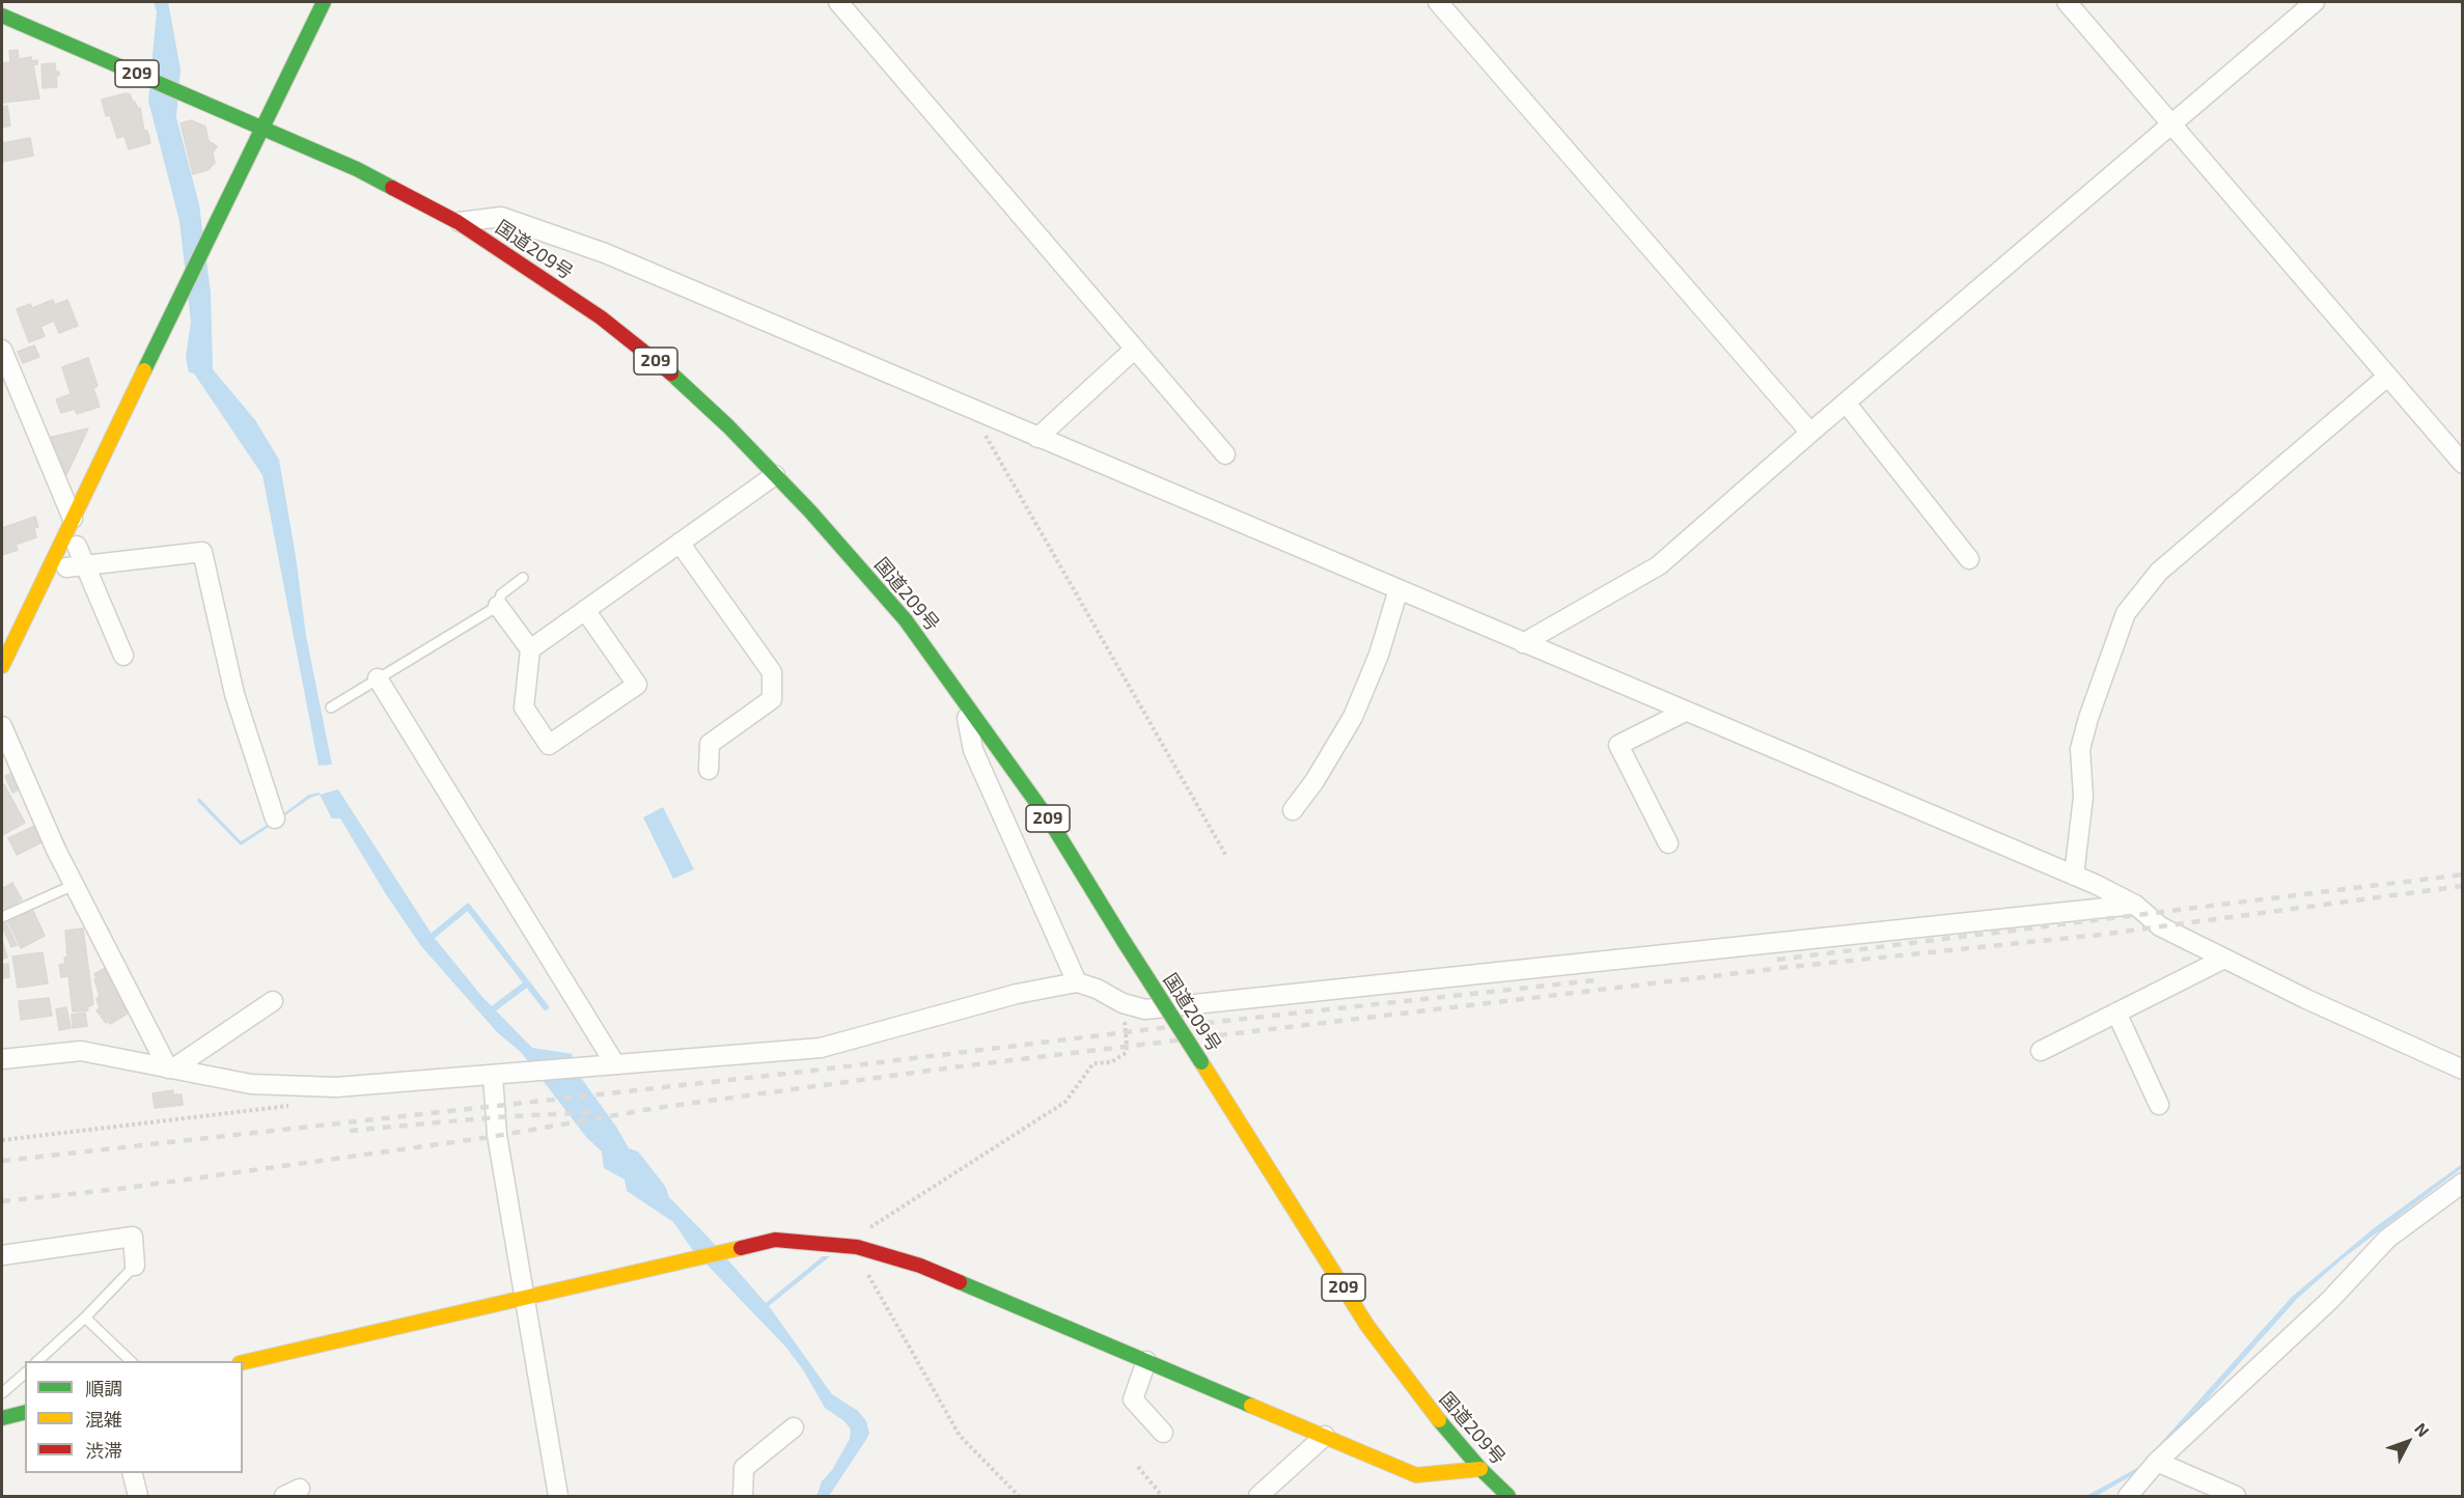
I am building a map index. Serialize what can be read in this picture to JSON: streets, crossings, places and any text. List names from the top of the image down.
{
  "streets": {
    "main road": ["209", "国道209号"]
  },
  "legend": ["順調", "混雑", "渋滞"],
  "north": "top right"
}
